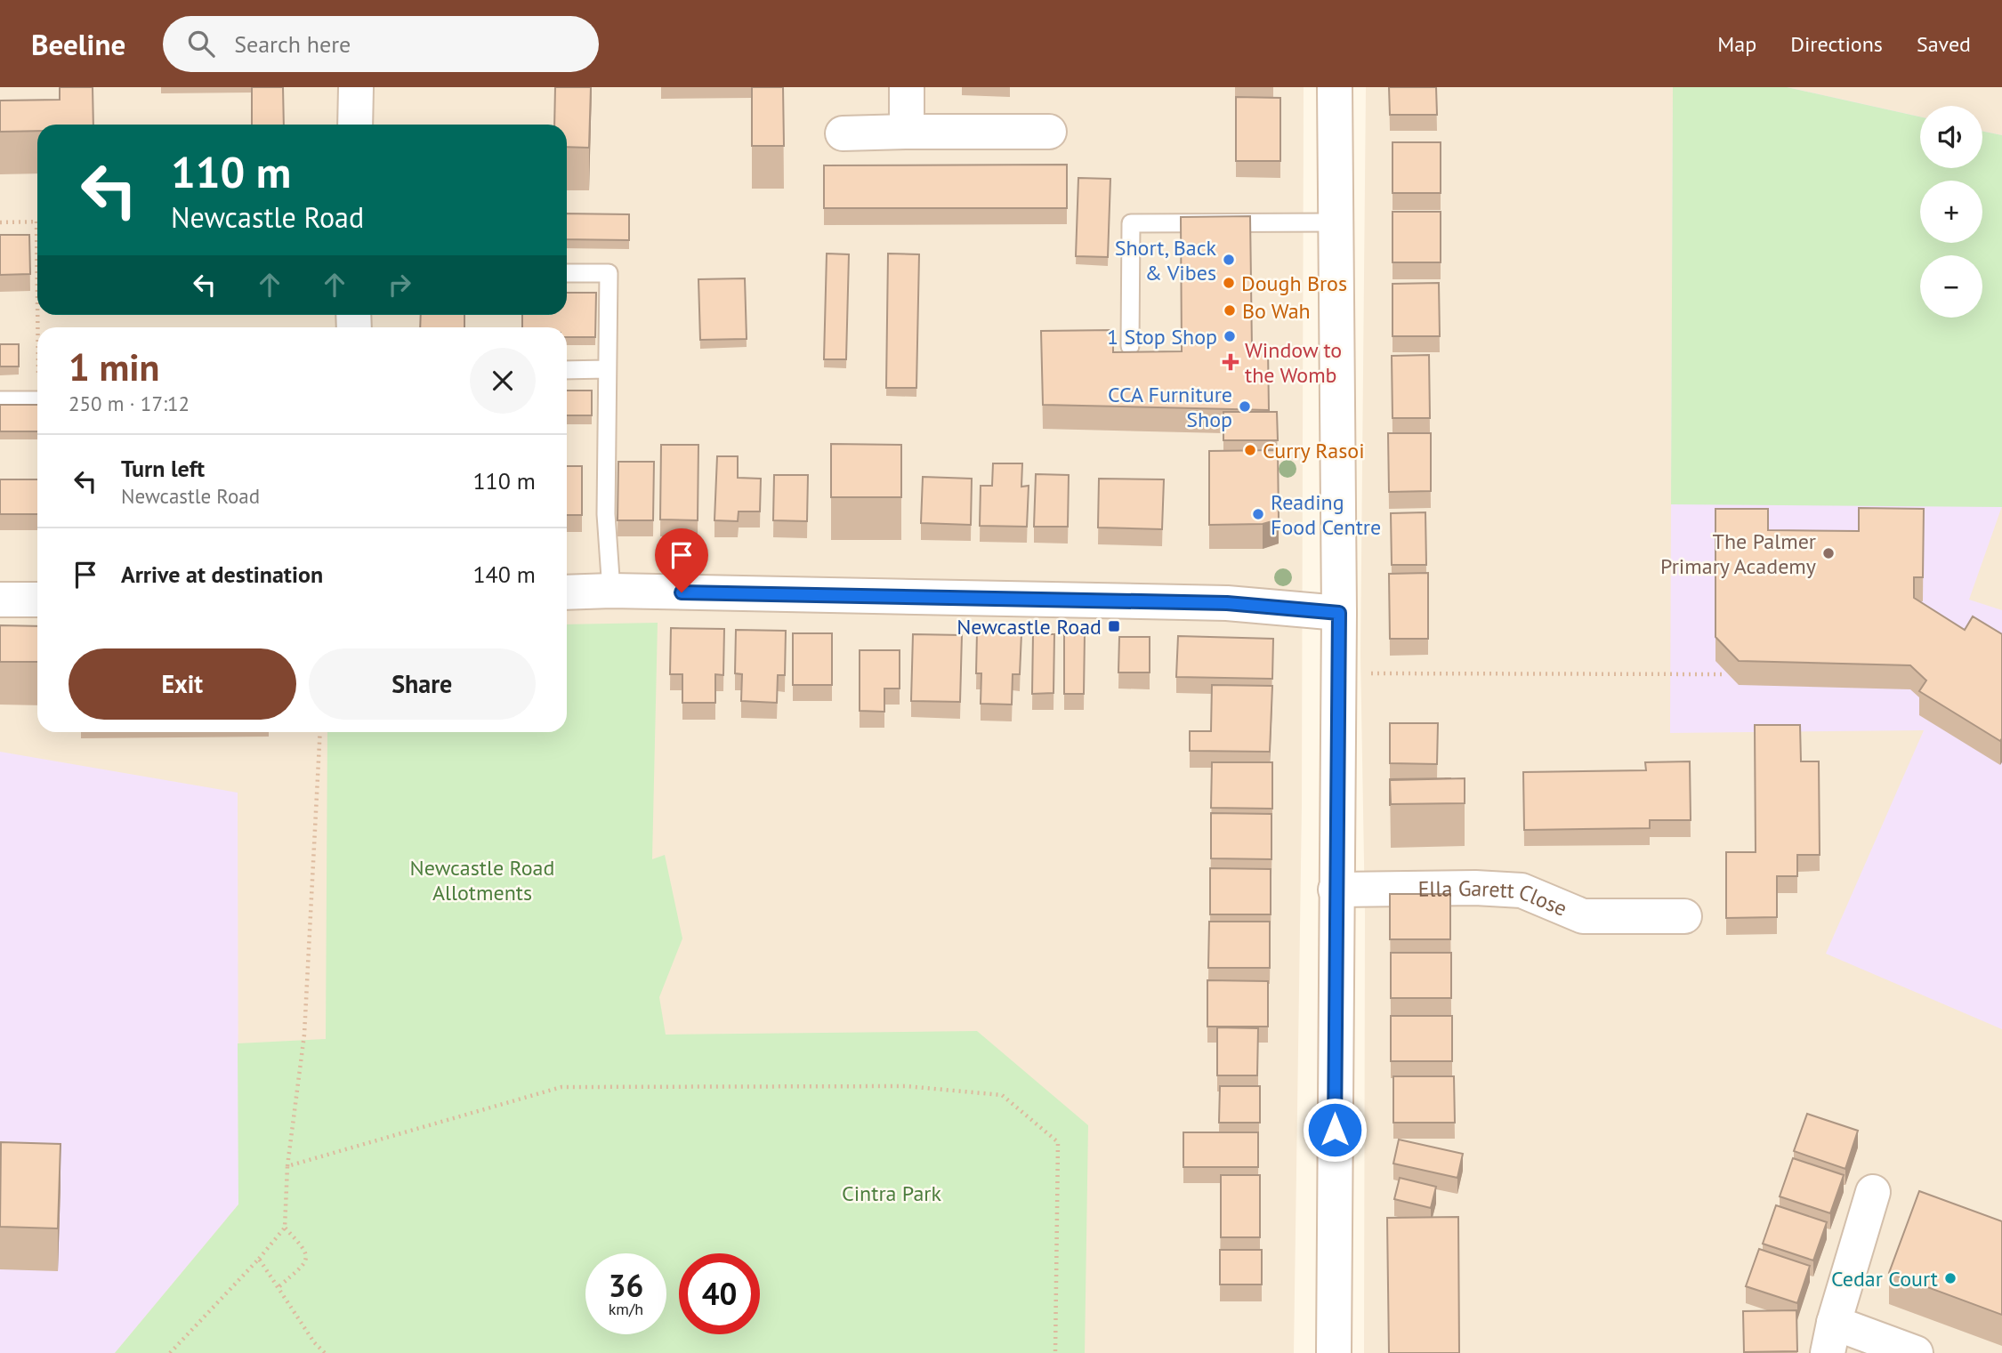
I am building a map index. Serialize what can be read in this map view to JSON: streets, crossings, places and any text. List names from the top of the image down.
{
  "streets": {
    "street": ["Ella Garett Close"]
  },
  "parks": ["Newcastle Road Allotments", "Cintra Park"],
  "places": {
    "other": [
      "Short, Back & Vibes",
      "Dough Bros",
      "Bo Wah",
      "1 Stop Shop",
      "CCA Furniture Shop",
      "Curry Rasoi",
      "Reading Food Centre",
      "The Palmer Primary Academy",
      "Cedar Court"
    ],
    "health": ["Window to the Womb"],
    "transit": ["Newcastle Road"]
  },
  "page": {
    "header": "Beeline",
    "search": "Search here",
    "nav": ["Map", "Directions", "Saved"],
    "map_buttons": ["+", "−"],
    "turn": ["110 m", "Newcastle Road"],
    "heading": ["1 min", "250 m · 17:12"],
    "list": [
      {
        "name": "Turn left",
        "note": "Newcastle Road",
        "value": "110 m"
      },
      {
        "name": "Arrive at destination",
        "value": "140 m"
      }
    ],
    "buttons": ["Exit", "Share"],
    "speed": "36 km/h",
    "limit": "40"
  }
}
